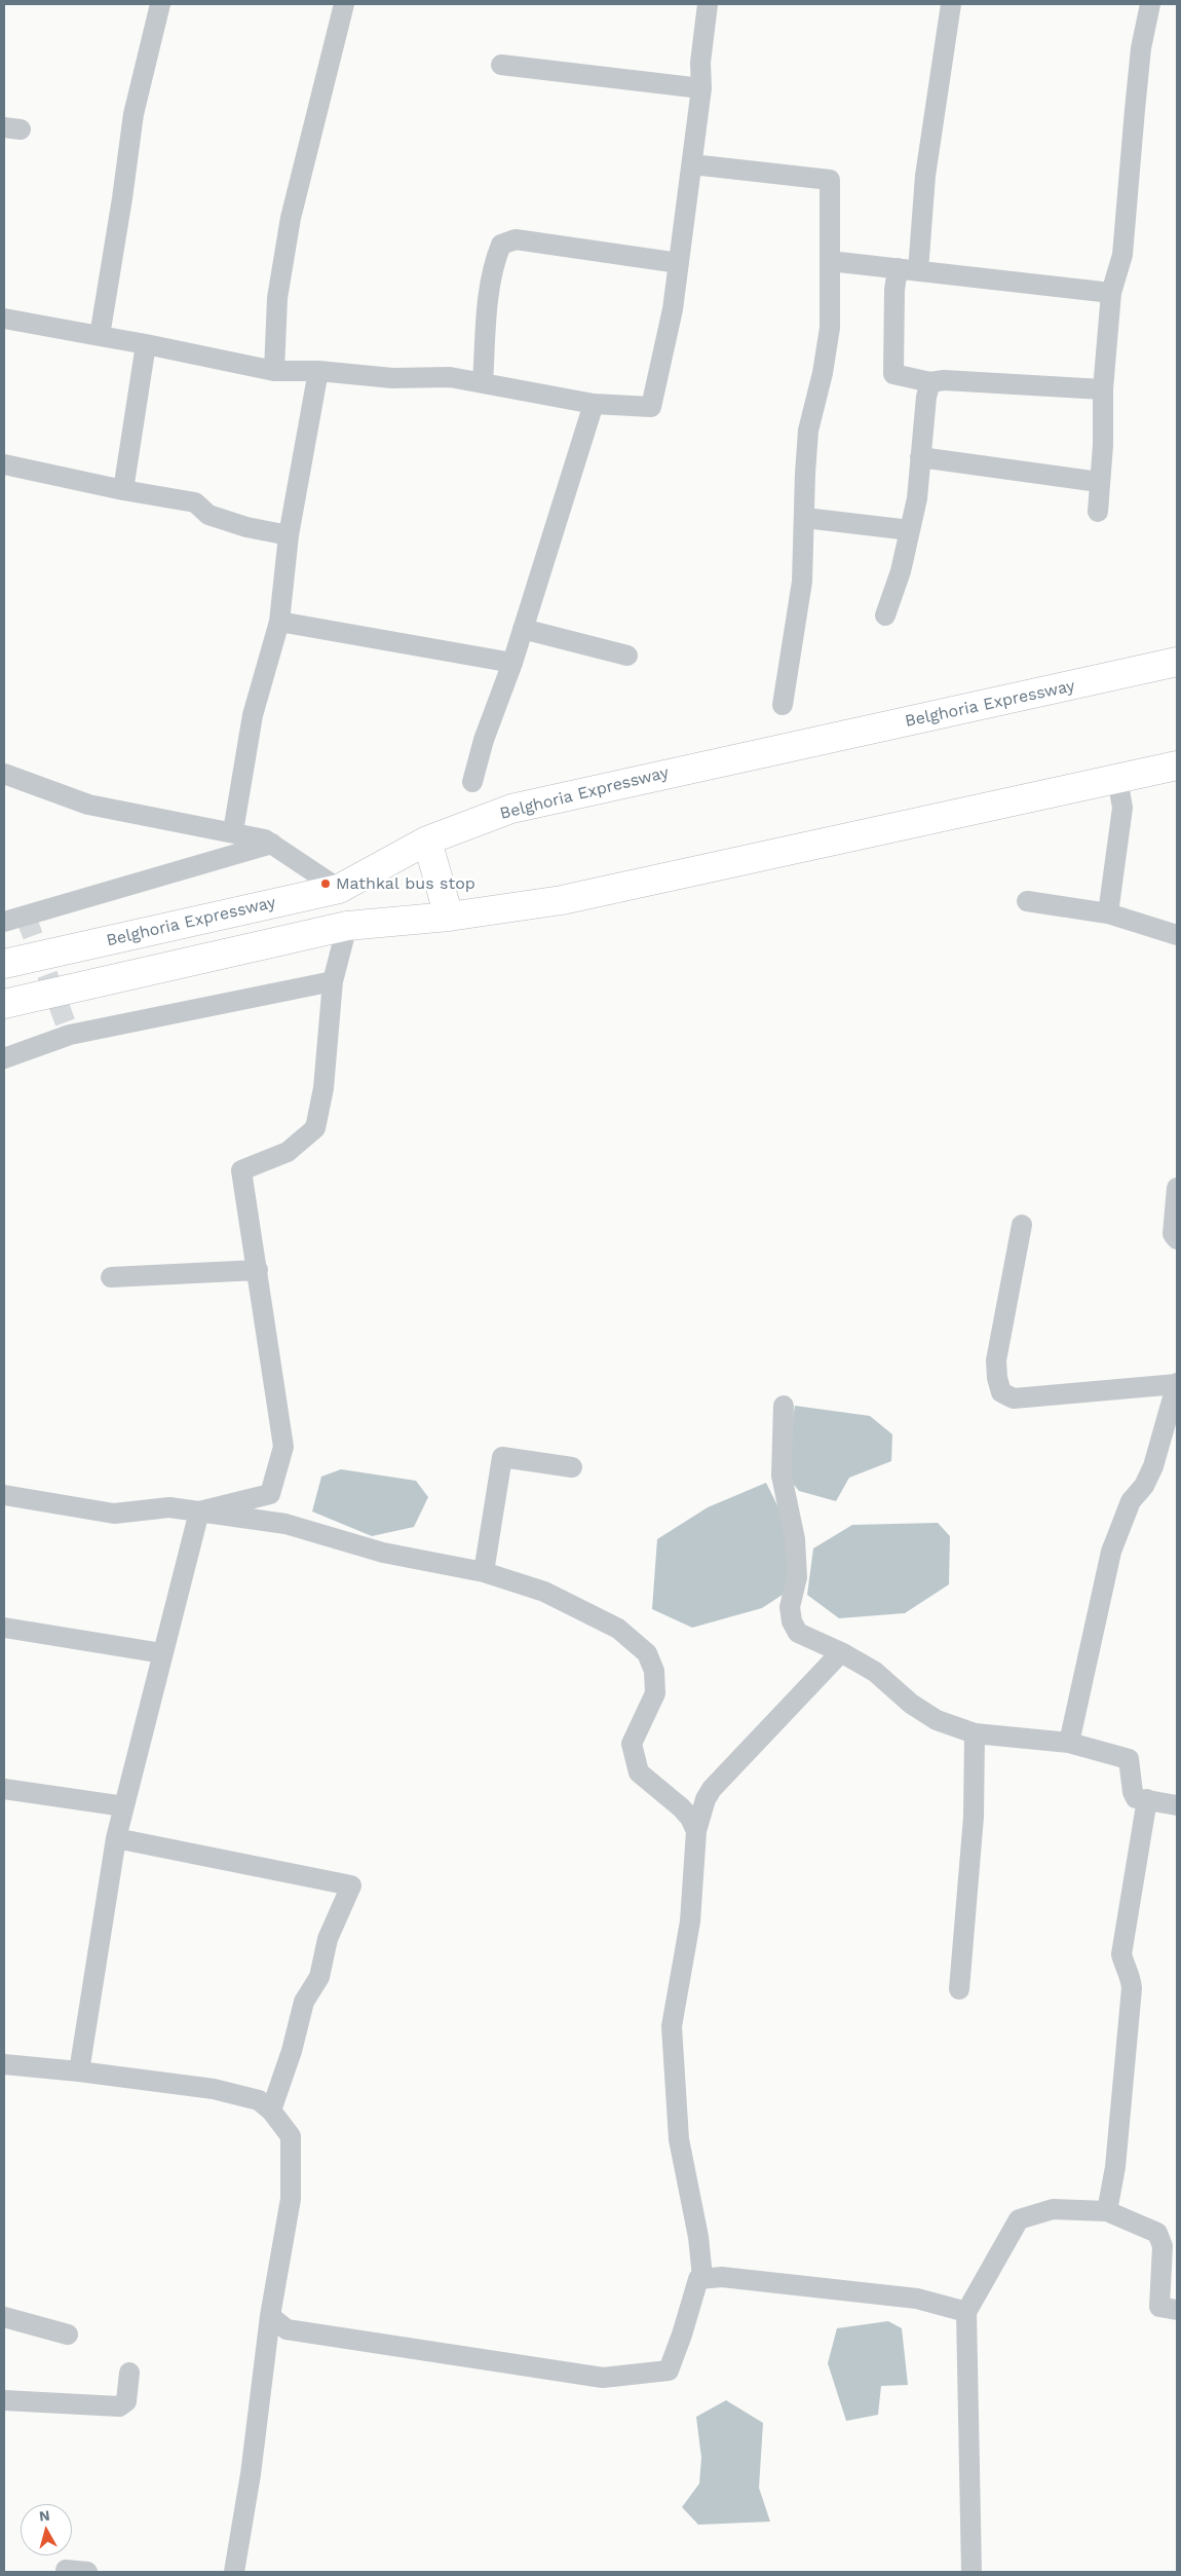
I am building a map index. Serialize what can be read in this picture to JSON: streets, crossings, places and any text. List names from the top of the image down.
{
  "streets": {
    "highway": ["Belghoria Expressway"]
  },
  "places": ["Mathkal bus stop"],
  "north": "top"
}
